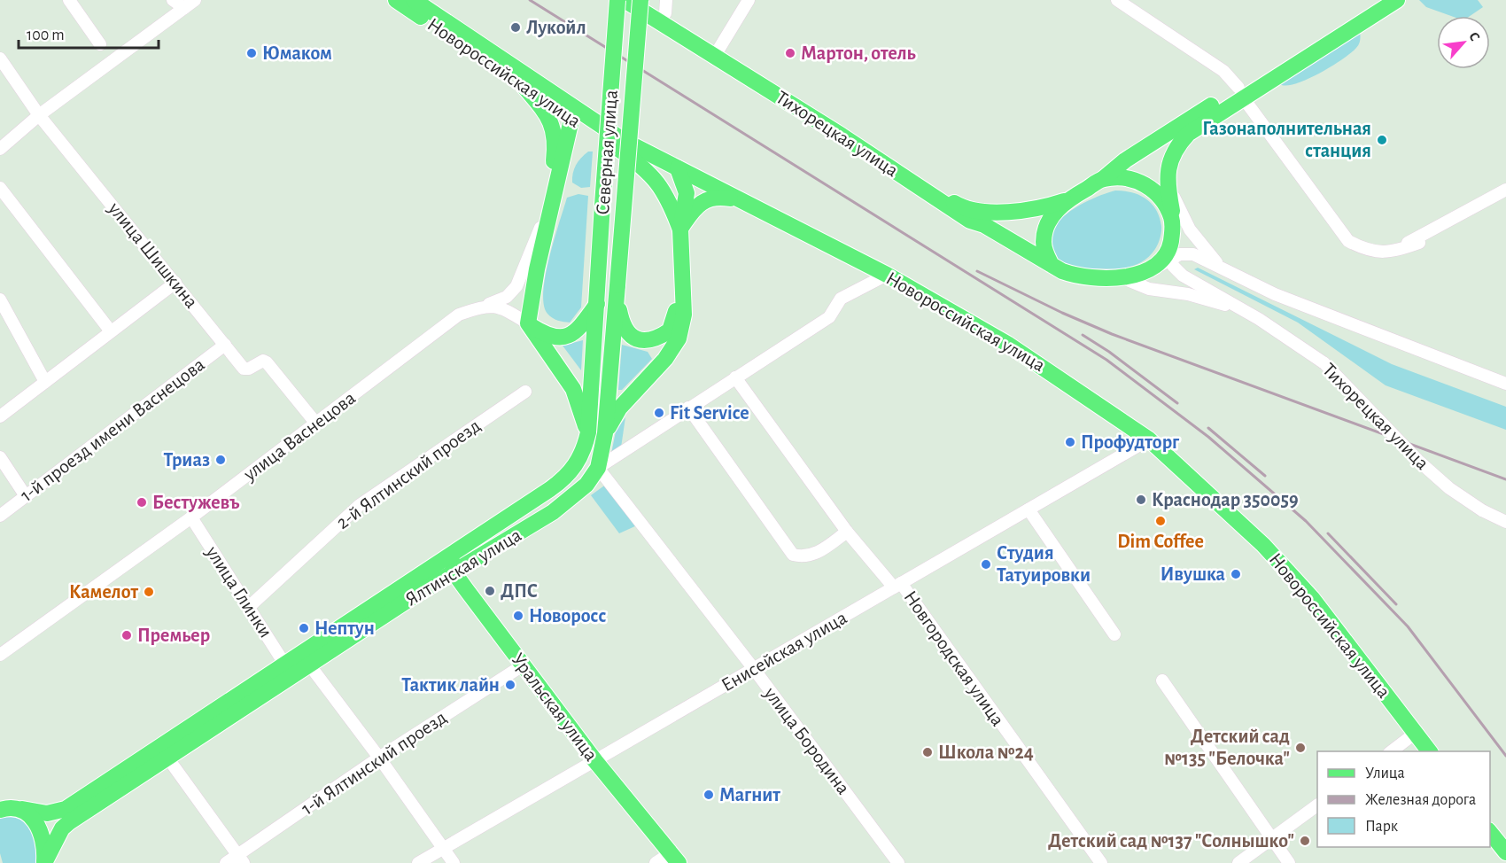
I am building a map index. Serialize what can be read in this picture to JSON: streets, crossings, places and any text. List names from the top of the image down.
{
  "streets": {
    "main road": [
      "Новороссийская улица",
      "Тихорецкая улица",
      "Северная улица",
      "Ялтинская улица",
      "Уральская улица"
    ],
    "street": [
      "улица Шишкина",
      "1-й проезд имени Васнецова",
      "улица Васнецова",
      "2-й Ялтинский проезд",
      "улица Глинки",
      "Енисейская улица",
      "Новгородская улица",
      "улица Бородина",
      "1-й Ялтинский проезд"
    ]
  },
  "crossings": [
    ["Новороссийская улица", "Северная улица"],
    ["Новороссийская улица", "Ялтинская улица"],
    ["Новороссийская улица", "Енисейская улица"],
    ["Тихорецкая улица", "Северная улица"],
    ["Северная улица", "улица Васнецова"],
    ["Северная улица", "Ялтинская улица"],
    ["Северная улица", "улица Бородина"],
    ["улица Шишкина", "1-й проезд имени Васнецова"],
    ["улица Шишкина", "улица Васнецова"],
    ["улица Васнецова", "улица Глинки"],
    ["2-й Ялтинский проезд", "улица Глинки"],
    ["Ялтинская улица", "улица Глинки"],
    ["Ялтинская улица", "Новгородская улица"],
    ["Ялтинская улица", "Уральская улица"],
    ["Ялтинская улица", "улица Бородина"],
    ["Енисейская улица", "Новгородская улица"],
    ["Енисейская улица", "Уральская улица"],
    ["Енисейская улица", "улица Бородина"],
    ["Уральская улица", "1-й Ялтинский проезд"]
  ],
  "places": [
    "Лукойл",
    "Юмаком",
    "Мартон, отель",
    "Газонаполнительная станция",
    "Fit Service",
    "Профудторг",
    "Триаз",
    "Краснодар 350059",
    "Бестужевъ",
    "Dim Coffee",
    "Студия Татуировки",
    "Ивушка",
    "ДПС",
    "Камелот",
    "Новоросс",
    "Нептун",
    "Премьер",
    "Тактик лайн",
    "Детский сад №135 \"Белочка\"",
    "Школа №24",
    "Магнит",
    "Детский сад №137 \"Солнышко\""
  ],
  "legend": ["Улица", "Железная дорога", "Парк"],
  "scale_bar": "100 m",
  "north": "top right"
}
